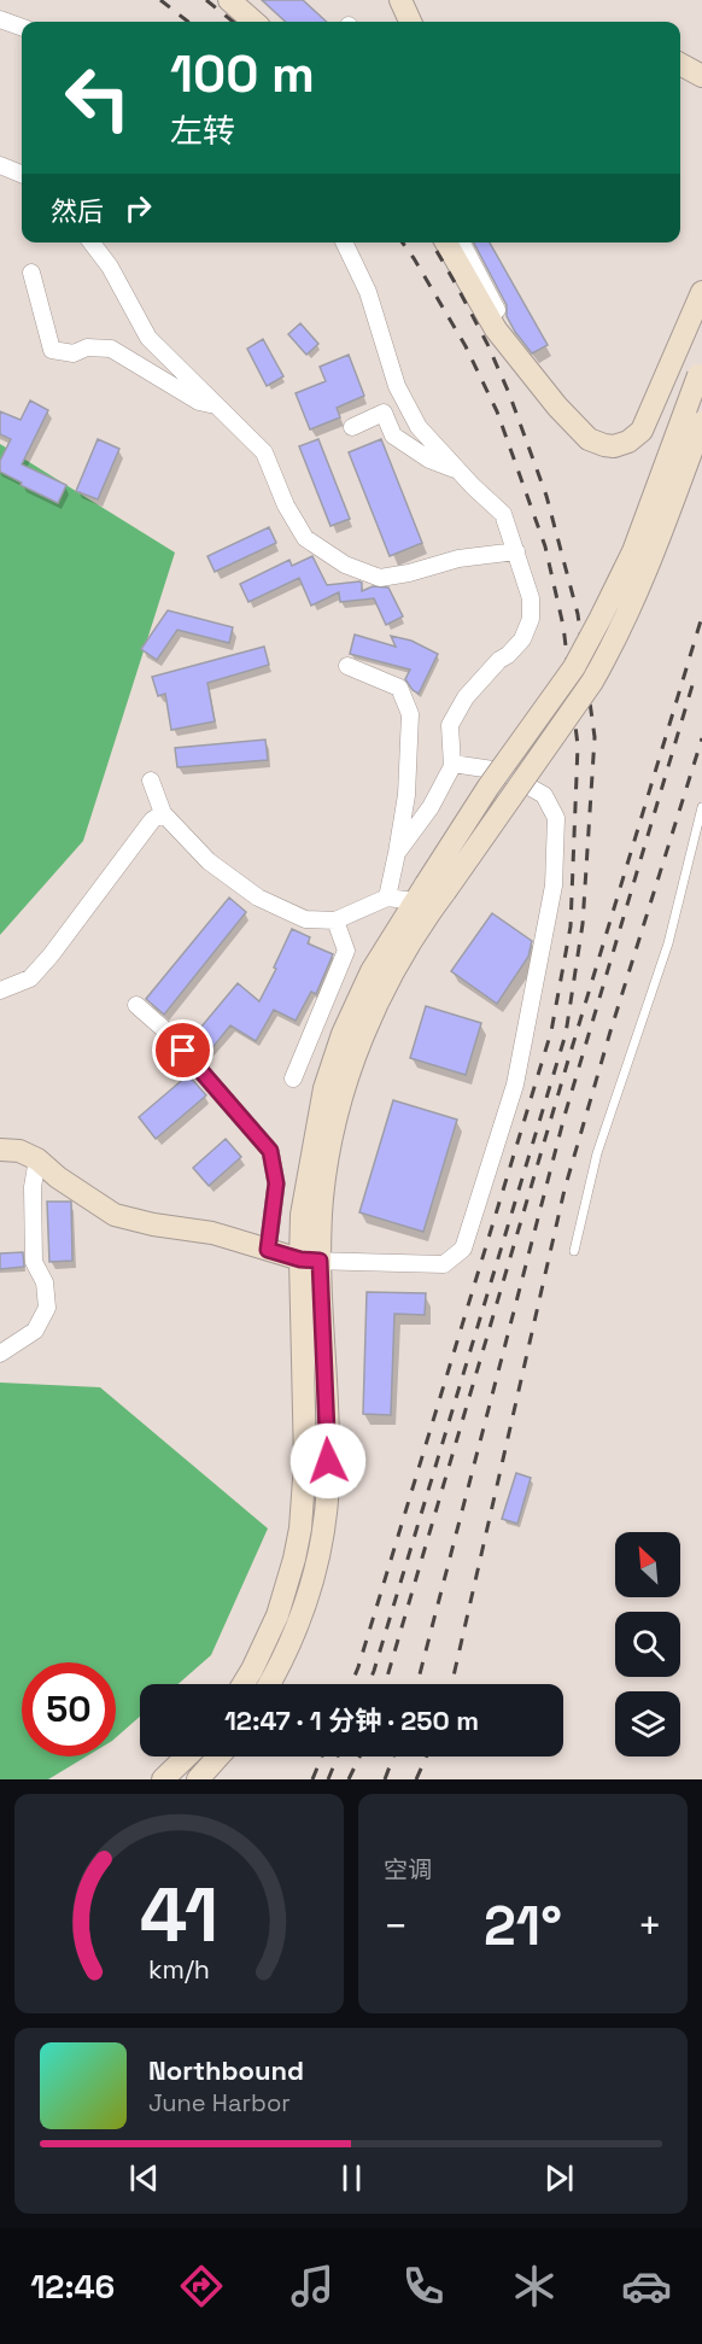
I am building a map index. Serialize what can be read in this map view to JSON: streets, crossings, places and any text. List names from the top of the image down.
{
  "north": "top left",
  "page": {
    "turn": ["100 m", "左转"],
    "then": "然后",
    "limit": "50",
    "trip": "12:47 · 1 分钟 · 250 m",
    "tile": "空调",
    "heat": ["−", "21°", "+"],
    "song": ["Northbound", "June Harbor"],
    "tabs": "12:46",
    "gauge": ["41", "km/h"]
  }
}
